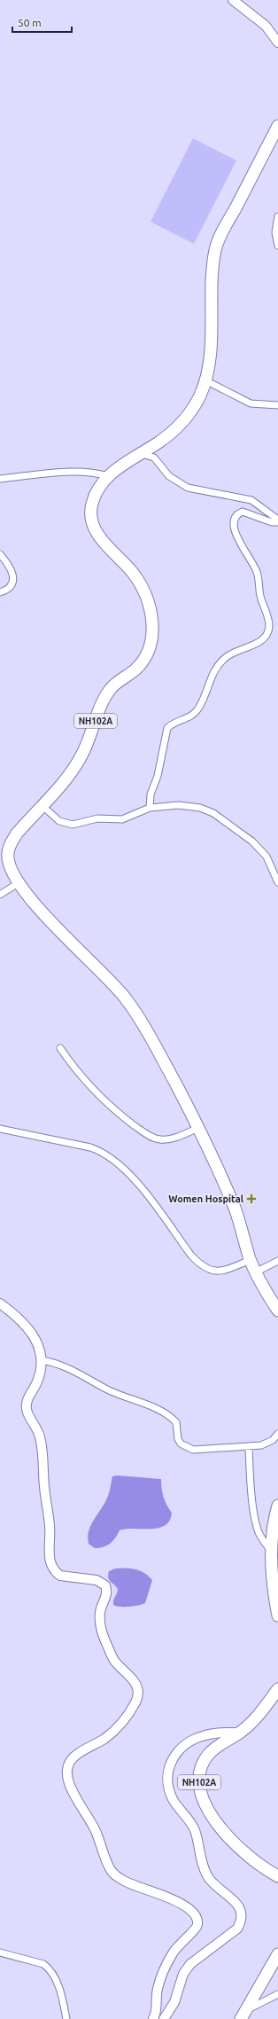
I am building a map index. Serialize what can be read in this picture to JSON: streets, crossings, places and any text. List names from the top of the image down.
{
  "streets": {
    "highway": ["NH102A"]
  },
  "places": {
    "health": ["Women Hospital"]
  },
  "scale_bar": "50 m"
}
